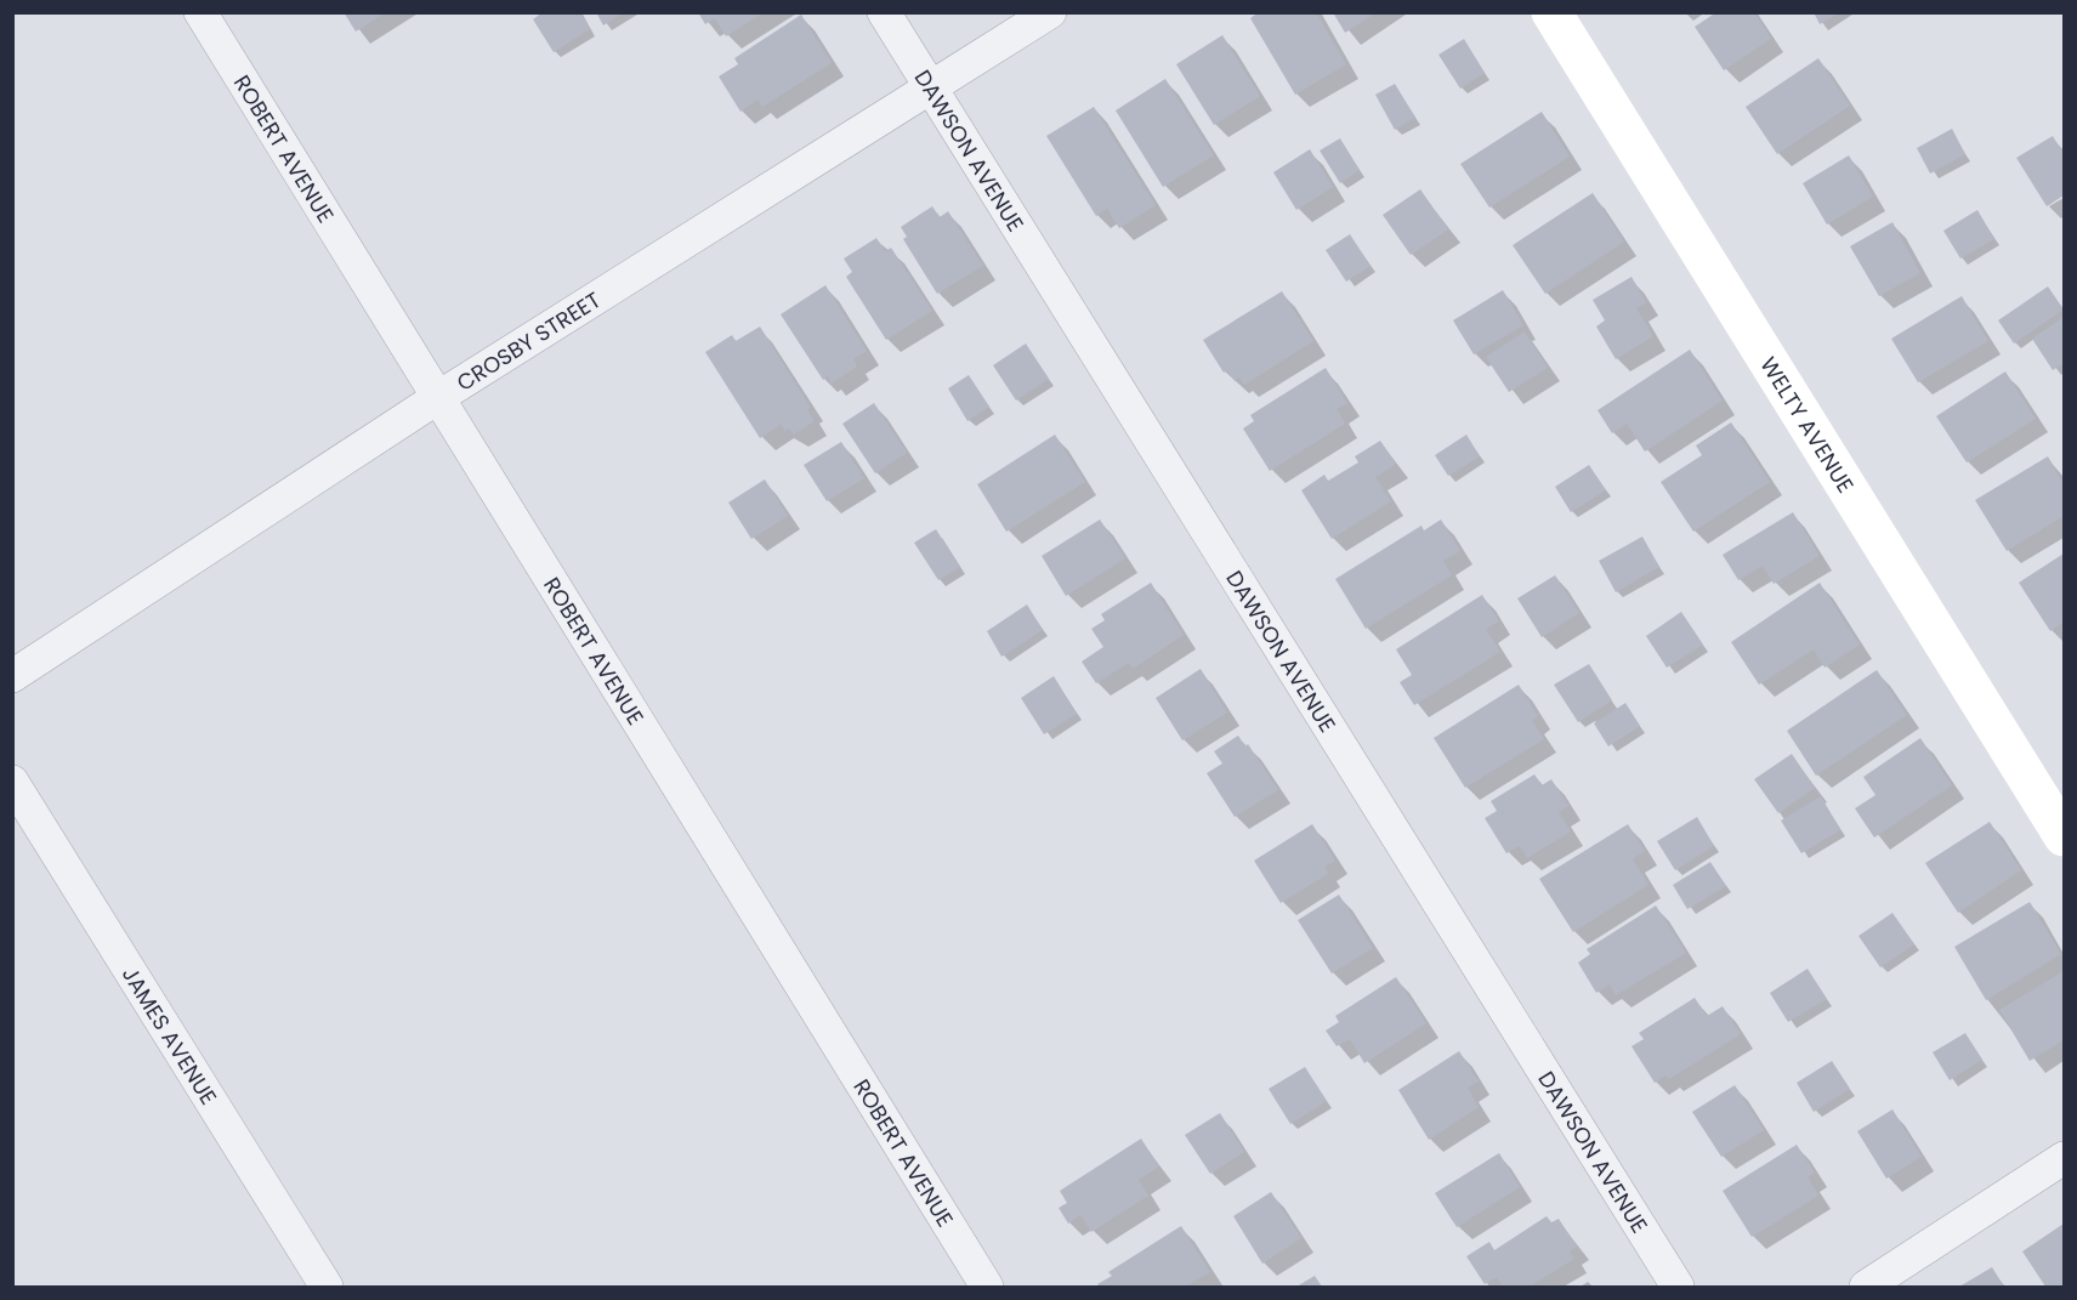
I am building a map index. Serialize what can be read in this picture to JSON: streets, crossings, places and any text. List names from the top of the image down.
{
  "streets": {
    "street": [
      "ROBERT AVENUE",
      "DAWSON AVENUE",
      "CROSBY STREET",
      "WELTY AVENUE",
      "JAMES AVENUE"
    ]
  },
  "crossings": [
    ["ROBERT AVENUE", "CROSBY STREET"],
    ["DAWSON AVENUE", "CROSBY STREET"]
  ]
}
